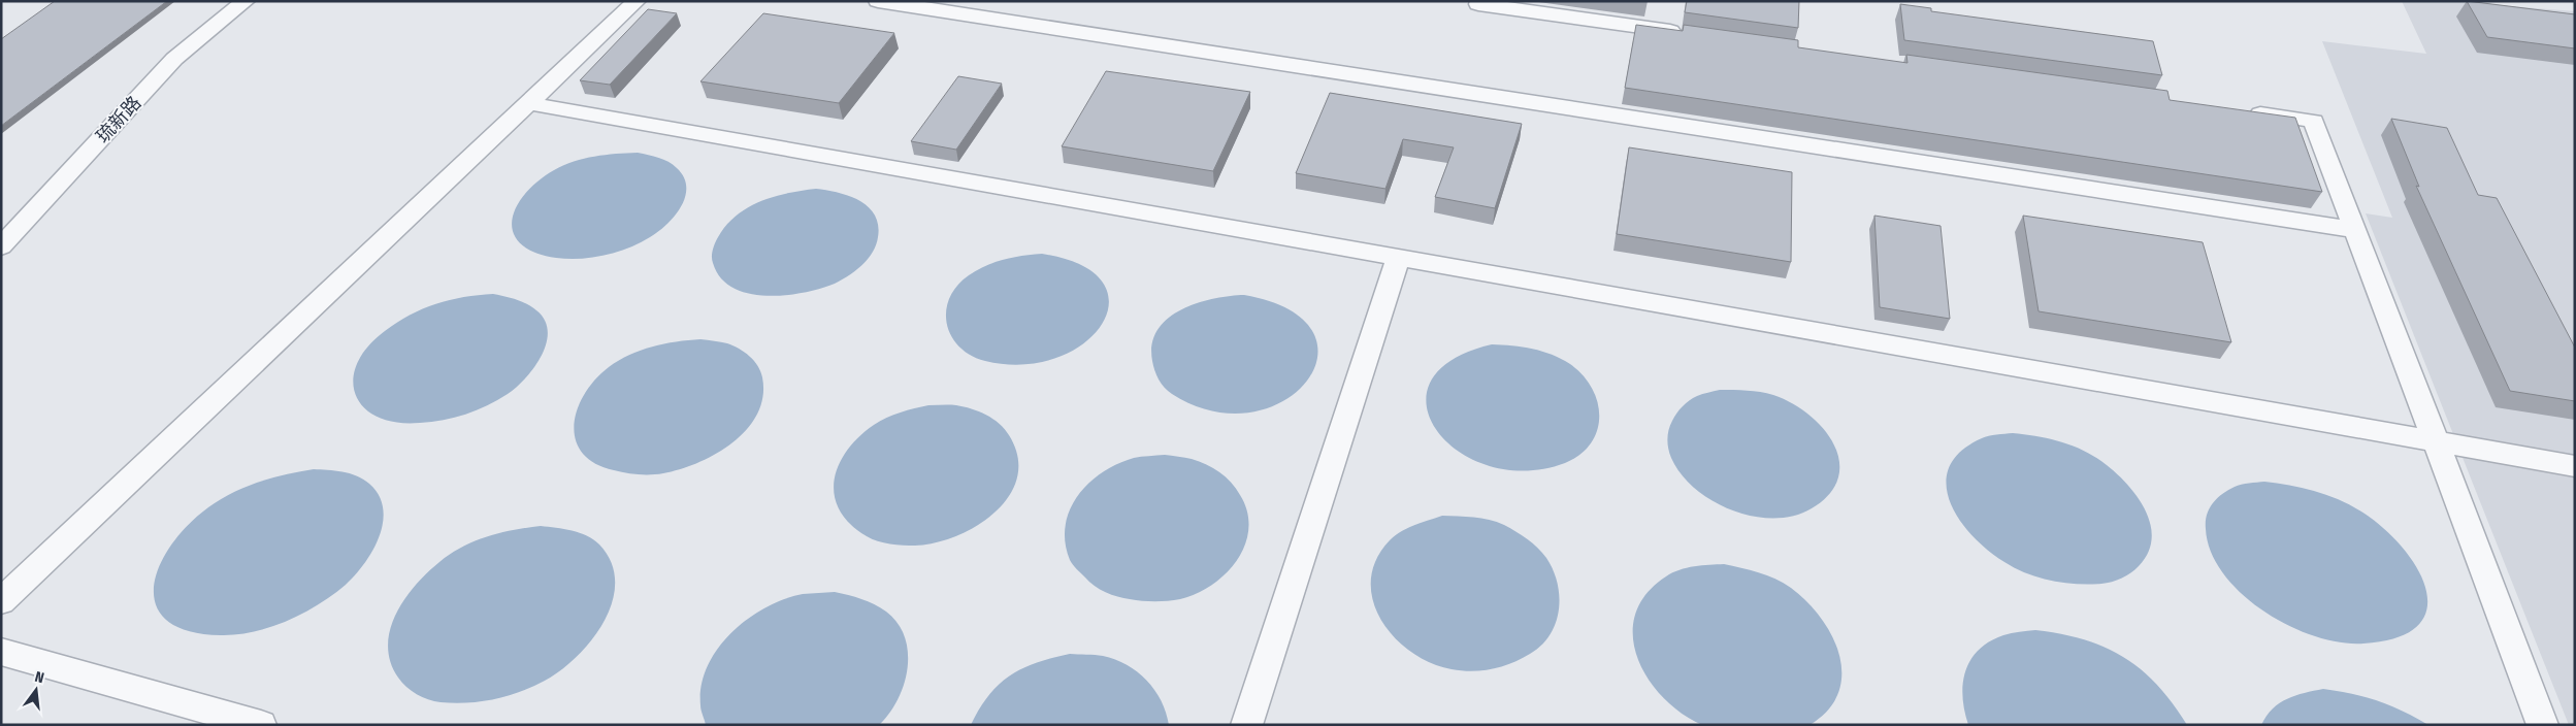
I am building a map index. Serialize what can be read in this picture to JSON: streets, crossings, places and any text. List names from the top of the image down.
{
  "streets": {
    "street": ["琉新路"]
  },
  "north": "top"
}
